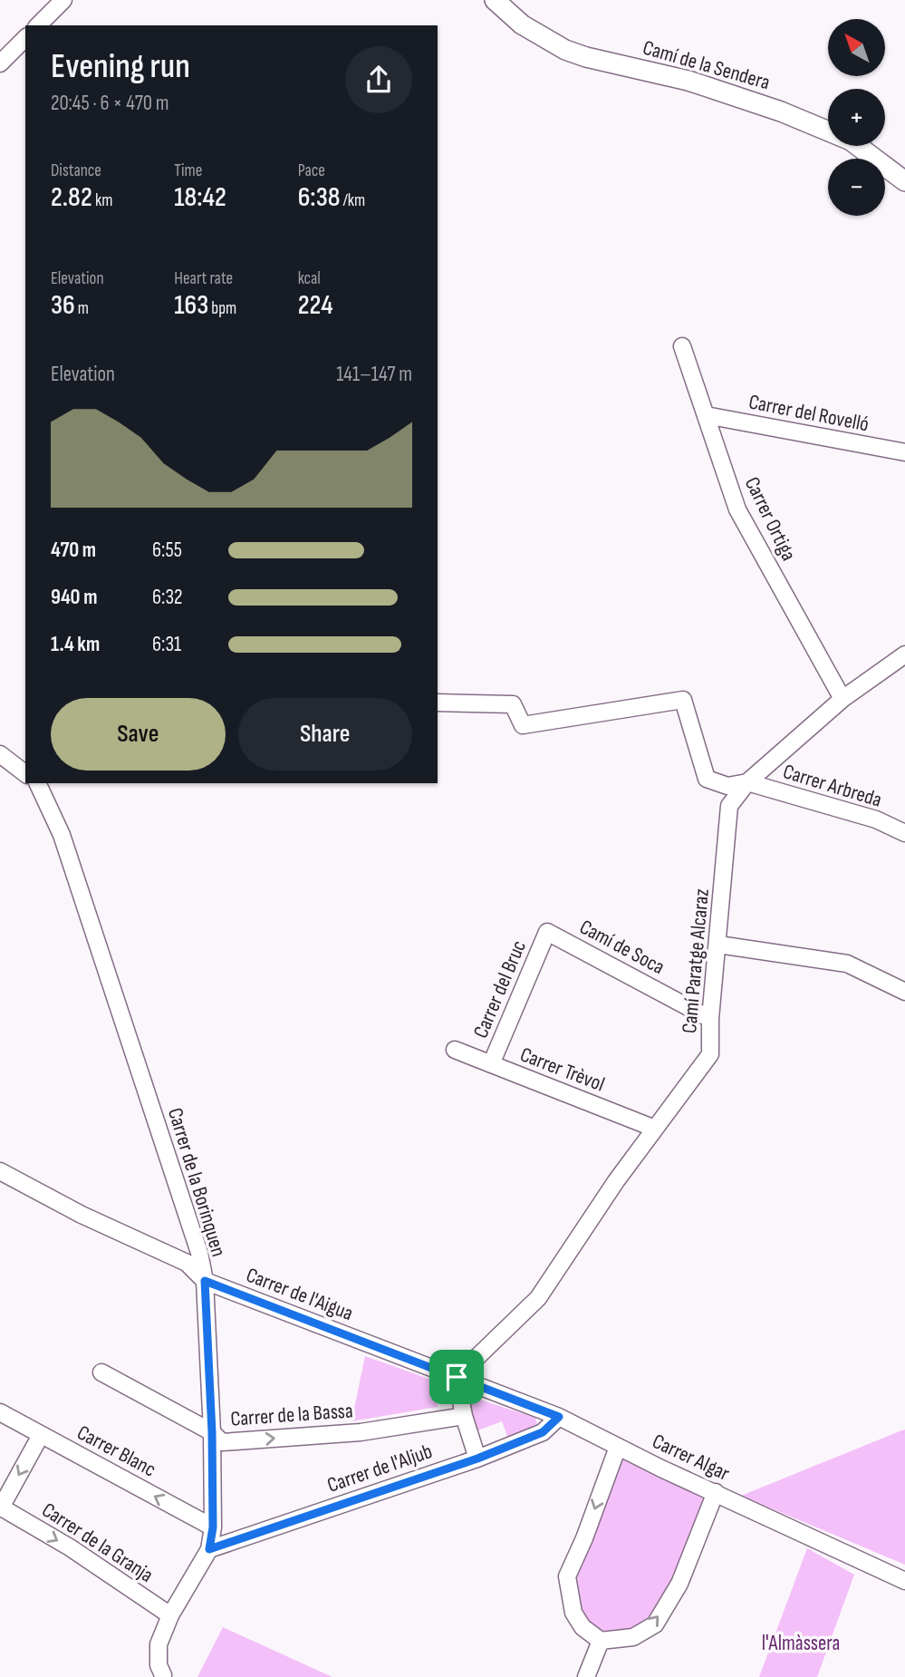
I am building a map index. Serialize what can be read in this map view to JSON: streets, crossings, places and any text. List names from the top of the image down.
{
  "streets": {
    "street": [
      "Camí de la Sendera",
      "Carrer del Rovelló",
      "Carrer Ortiga",
      "Carrer Arbreda",
      "Camí de Soca",
      "Camí Paratge Alcaraz",
      "Carrer del Bruc",
      "Carrer Trèvol",
      "Carrer de la Borinquen",
      "Carrer de l'Aigua",
      "Carrer de la Bassa",
      "Carrer Blanc",
      "Carrer Algar",
      "Carrer de l'Aljub",
      "Carrer de la Granja"
    ]
  },
  "crossings": [
    ["Carrer del Rovelló", "Carrer Ortiga"],
    ["Carrer Ortiga", "Camí Paratge Alcaraz"],
    ["Carrer Arbreda", "Camí Paratge Alcaraz"],
    ["Camí de Soca", "Camí Paratge Alcaraz"],
    ["Camí de Soca", "Carrer del Bruc"],
    ["Camí Paratge Alcaraz", "Carrer Trèvol"],
    ["Camí Paratge Alcaraz", "Carrer de l'Aigua"],
    ["Camí Paratge Alcaraz", "Carrer Algar"],
    ["Carrer del Bruc", "Carrer Trèvol"],
    ["Carrer de la Borinquen", "Carrer de l'Aigua"],
    ["Carrer de la Borinquen", "Carrer de la Bassa"],
    ["Carrer de la Borinquen", "Carrer Blanc"],
    ["Carrer de la Borinquen", "Carrer de l'Aljub"],
    ["Carrer de la Borinquen", "Carrer de la Granja"],
    ["Carrer de l'Aigua", "Carrer Algar"],
    ["Carrer Algar", "Carrer de l'Aljub"]
  ],
  "one_way": ["Carrer de la Bassa", "Carrer Blanc", "Carrer de la Granja"],
  "parks": ["l'Almàssera"],
  "north": "top left",
  "page": {
    "map_buttons": ["+", "−"],
    "heading": ["Evening run", "20:45 · 6 × 470 m"],
    "stats": [
      ["Distance", "2.82 km"],
      ["Time", "18:42"],
      ["Pace", "6:38 /km"],
      ["Elevation", "36 m"],
      ["Heart rate", "163 bpm"],
      ["kcal", "224"]
    ],
    "chart": ["Elevation", "141–147 m"],
    "list": [
      {
        "name": "470 m",
        "note": "6:55"
      },
      {
        "name": "940 m",
        "note": "6:32"
      },
      {
        "name": "1.4 km",
        "note": "6:31"
      }
    ],
    "buttons": ["Save", "Share"]
  }
}
